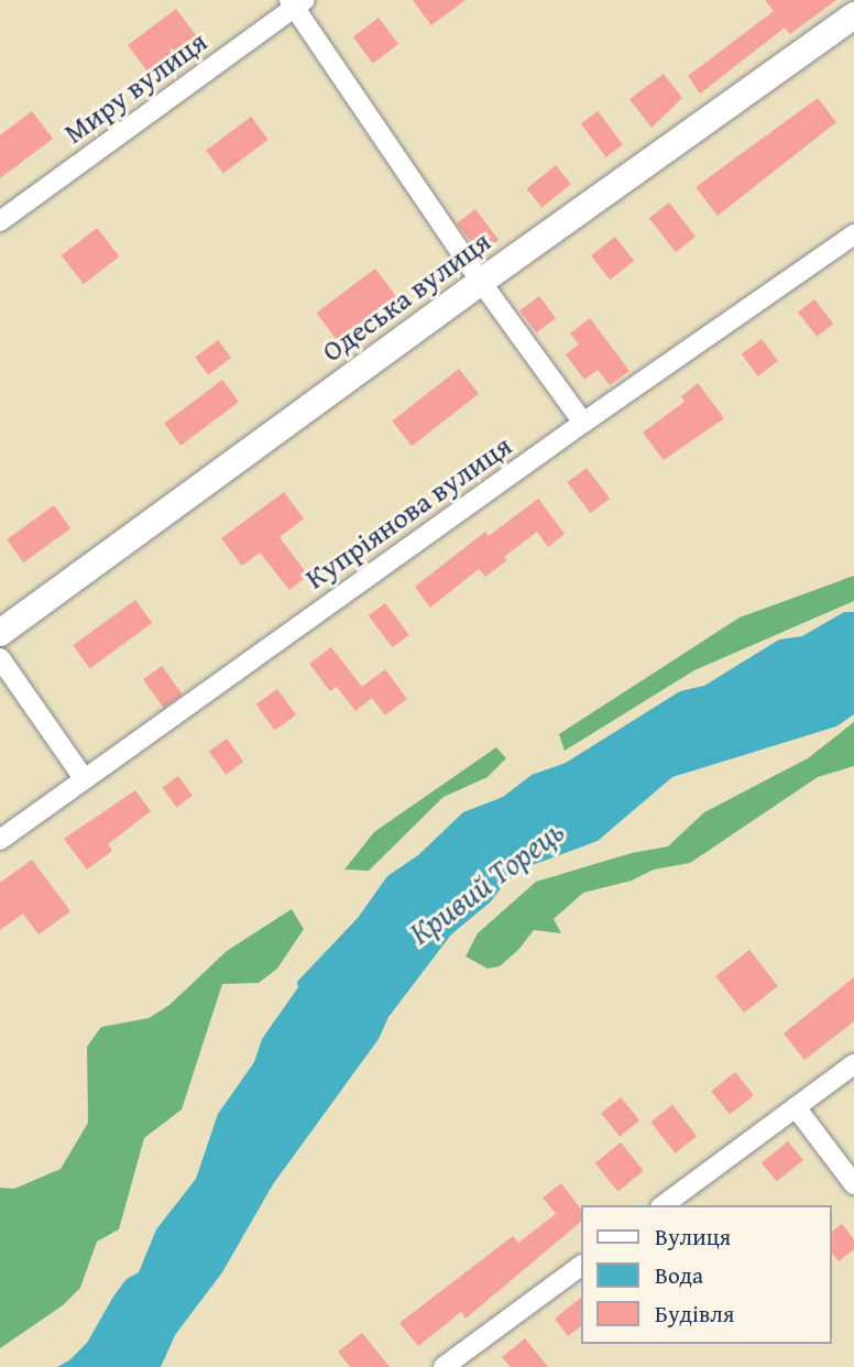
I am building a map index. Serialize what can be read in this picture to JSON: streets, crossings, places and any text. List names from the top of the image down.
{
  "streets": {
    "street": ["Миру вулиця", "Одеська вулиця", "Купріянова вулиця"]
  },
  "water": ["Кривий Торець"],
  "legend": ["Вулиця", "Вода", "Будівля"]
}
